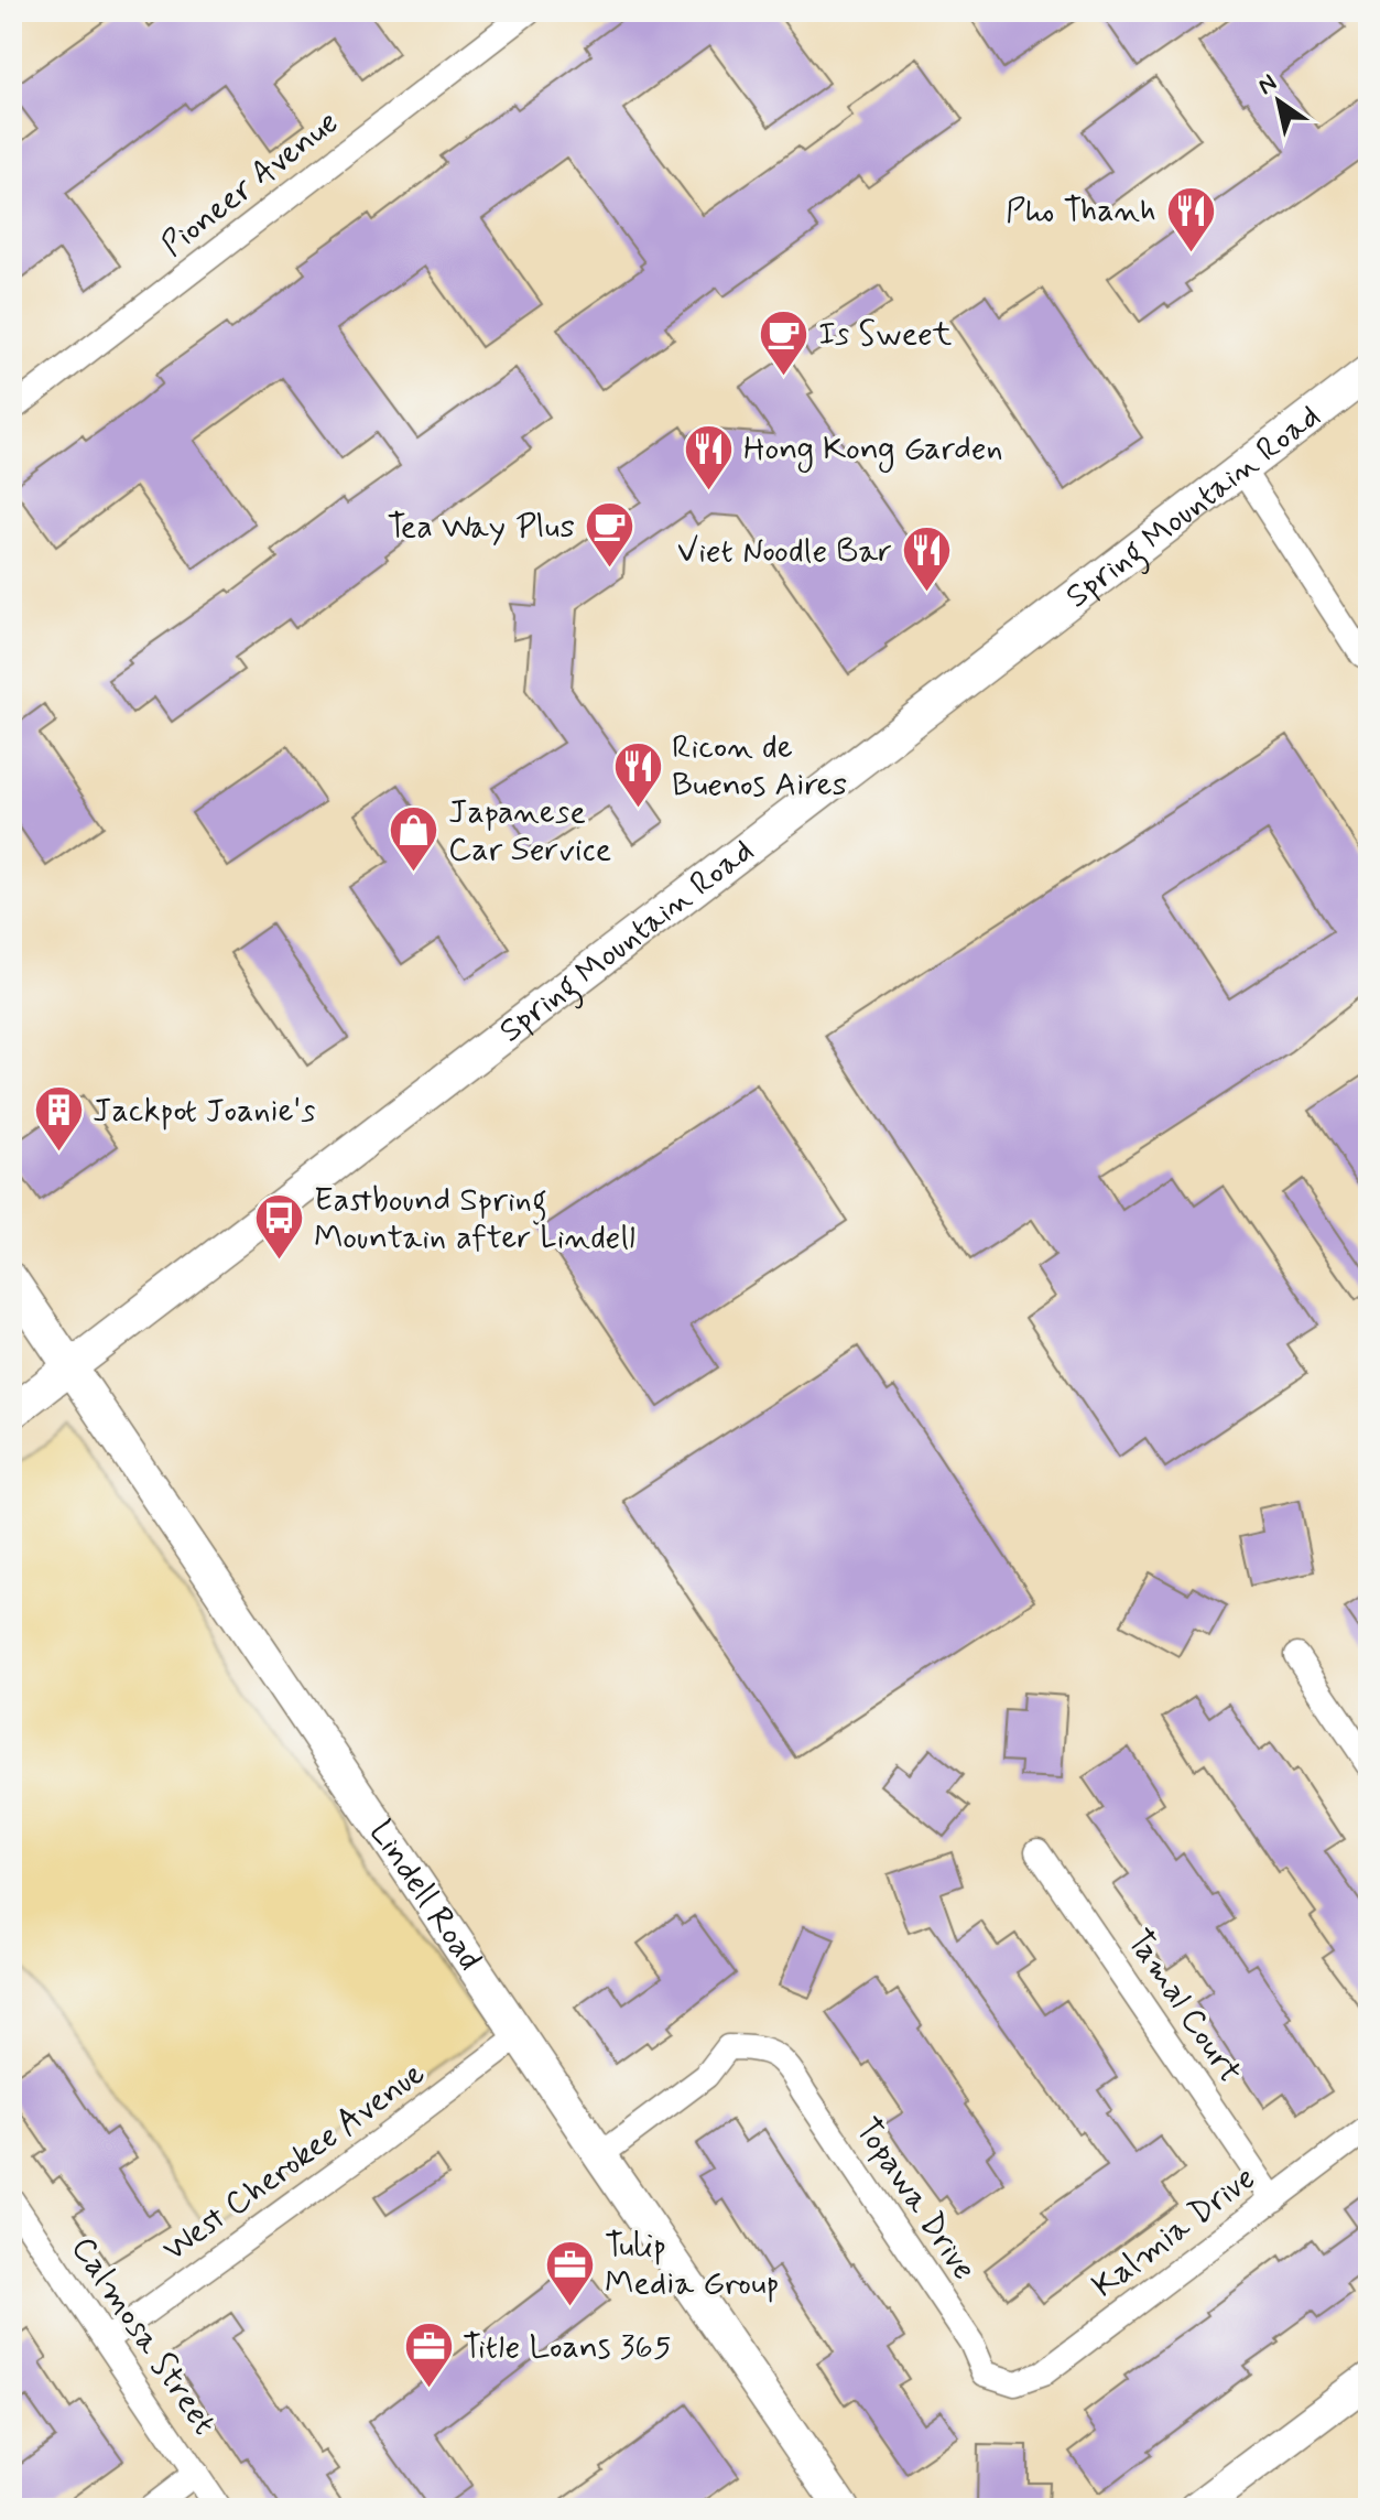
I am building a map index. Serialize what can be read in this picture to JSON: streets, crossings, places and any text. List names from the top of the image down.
{
  "streets": {
    "main road": ["Spring Mountain Road", "Lindell Road"],
    "street": [
      "Pioneer Avenue",
      "Tamal Court",
      "West Cherokee Avenue",
      "Topawa Drive",
      "Kalmia Drive",
      "Calmosa Street"
    ]
  },
  "crossings": [
    ["Spring Mountain Road", "Lindell Road"],
    ["Lindell Road", "West Cherokee Avenue"],
    ["Lindell Road", "Topawa Drive"],
    ["Tamal Court", "Kalmia Drive"],
    ["West Cherokee Avenue", "Calmosa Street"],
    ["Topawa Drive", "Kalmia Drive"]
  ],
  "places": {
    "restaurant": [
      "Pho Thanh",
      "Hong Kong Garden",
      "Viet Noodle Bar",
      "Ricon de Buenos Aires"
    ],
    "cafe": ["Is Sweet", "Tea Way Plus"],
    "shop": ["Japanese Car Service"],
    "building": ["Jackpot Joanie's"],
    "bus stop": ["Eastbound Spring Mountain after Lindell"],
    "office": ["Tulip Media Group", "Title Loans 365"]
  },
  "north": "top left"
}
